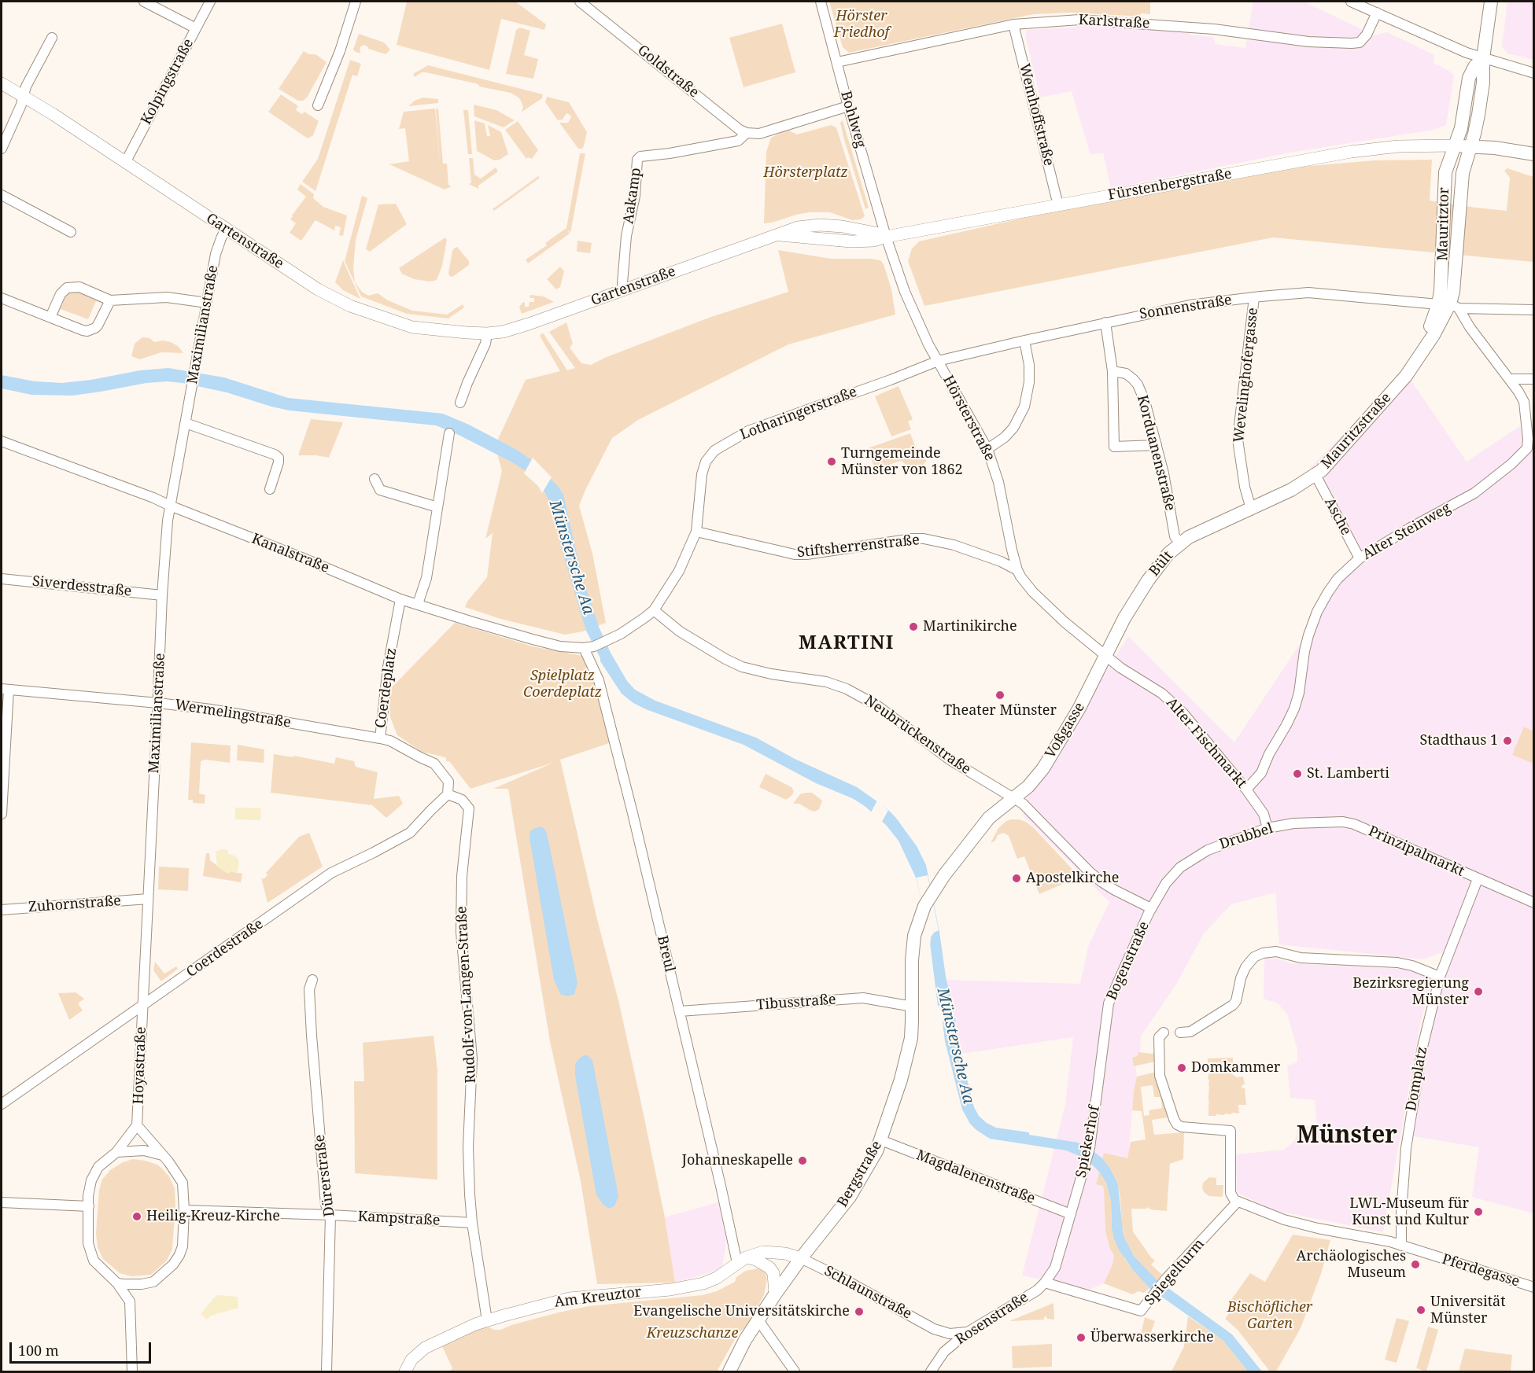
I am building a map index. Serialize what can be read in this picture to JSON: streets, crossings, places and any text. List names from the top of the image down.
{
  "streets": {
    "main road": [
      "Mauritztor",
      "Mauritzstraße",
      "Bült",
      "Voßgasse",
      "Bergstraße"
    ],
    "street": [
      "Karlstraße",
      "Goldstraße",
      "Kolpingstraße",
      "Wemhoffstraße",
      "Bohlweg",
      "Fürstenbergstraße",
      "Aakamp",
      "Gartenstraße",
      "Sonnenstraße",
      "Maximilianstraße",
      "Wevelinghofergasse",
      "Lotharingerstraße",
      "Hörsterstraße",
      "Korduanenstraße",
      "Asche",
      "Alter Steinweg",
      "Stiftsherrenstraße",
      "Kanalstraße",
      "Siverdesstraße",
      "Coerdeplatz",
      "Wermelingstraße",
      "Neubrückenstraße",
      "Alter Fischmarkt",
      "Drubbel",
      "Prinzipalmarkt",
      "Zuhornstraße",
      "Coerdestraße",
      "Breul",
      "Bogenstraße",
      "Rudolf-von-Langen-Straße",
      "Tibusstraße",
      "Hoyastraße",
      "Domplatz",
      "Spiekerhof",
      "Dürerstraße",
      "Magdalenenstraße",
      "Kampstraße",
      "Pferdegasse",
      "Spiegelturm",
      "Schlaunstraße",
      "Am Kreuztor",
      "Rosenstraße"
    ]
  },
  "crossings": [
    ["Karlstraße", "Wemhoffstraße"],
    ["Karlstraße", "Bohlweg"],
    ["Goldstraße", "Aakamp"],
    ["Kolpingstraße", "Gartenstraße"],
    ["Wemhoffstraße", "Fürstenbergstraße"],
    ["Bohlweg", "Fürstenbergstraße"],
    ["Bohlweg", "Gartenstraße"],
    ["Bohlweg", "Hörsterstraße"],
    ["Fürstenbergstraße", "Mauritztor"],
    ["Fürstenbergstraße", "Gartenstraße"],
    ["Fürstenbergstraße", "Hörsterstraße"],
    ["Aakamp", "Gartenstraße"],
    ["Mauritztor", "Sonnenstraße"],
    ["Mauritztor", "Mauritzstraße"],
    ["Mauritztor", "Alter Steinweg"],
    ["Gartenstraße", "Maximilianstraße"],
    ["Gartenstraße", "Hörsterstraße"],
    ["Sonnenstraße", "Wevelinghofergasse"],
    ["Sonnenstraße", "Lotharingerstraße"],
    ["Sonnenstraße", "Hörsterstraße"],
    ["Sonnenstraße", "Mauritzstraße"],
    ["Sonnenstraße", "Alter Steinweg"],
    ["Maximilianstraße", "Kanalstraße"],
    ["Maximilianstraße", "Siverdesstraße"],
    ["Maximilianstraße", "Wermelingstraße"],
    ["Maximilianstraße", "Zuhornstraße"],
    ["Maximilianstraße", "Coerdestraße"],
    ["Maximilianstraße", "Hoyastraße"],
    ["Wevelinghofergasse", "Mauritzstraße"],
    ["Wevelinghofergasse", "Bült"],
    ["Lotharingerstraße", "Hörsterstraße"],
    ["Lotharingerstraße", "Stiftsherrenstraße"],
    ["Lotharingerstraße", "Neubrückenstraße"],
    ["Hörsterstraße", "Stiftsherrenstraße"],
    ["Hörsterstraße", "Bült"],
    ["Hörsterstraße", "Voßgasse"],
    ["Hörsterstraße", "Alter Fischmarkt"],
    ["Mauritzstraße", "Asche"],
    ["Mauritzstraße", "Alter Steinweg"],
    ["Mauritzstraße", "Bült"],
    ["Korduanenstraße", "Bült"],
    ["Asche", "Alter Steinweg"],
    ["Alter Steinweg", "Alter Fischmarkt"],
    ["Kanalstraße", "Coerdeplatz"],
    ["Kanalstraße", "Breul"],
    ["Bült", "Voßgasse"],
    ["Bült", "Alter Fischmarkt"],
    ["Coerdeplatz", "Wermelingstraße"],
    ["Coerdeplatz", "Coerdestraße"],
    ["Coerdeplatz", "Rudolf-von-Langen-Straße"],
    ["Voßgasse", "Neubrückenstraße"],
    ["Voßgasse", "Alter Fischmarkt"],
    ["Voßgasse", "Tibusstraße"],
    ["Voßgasse", "Bergstraße"],
    ["Neubrückenstraße", "Drubbel"],
    ["Neubrückenstraße", "Bogenstraße"],
    ["Alter Fischmarkt", "Drubbel"],
    ["Drubbel", "Prinzipalmarkt"],
    ["Drubbel", "Bogenstraße"],
    ["Prinzipalmarkt", "Domplatz"],
    ["Coerdestraße", "Rudolf-von-Langen-Straße"],
    ["Coerdestraße", "Hoyastraße"],
    ["Breul", "Tibusstraße"],
    ["Breul", "Am Kreuztor"],
    ["Bogenstraße", "Spiekerhof"],
    ["Rudolf-von-Langen-Straße", "Kampstraße"],
    ["Rudolf-von-Langen-Straße", "Am Kreuztor"],
    ["Tibusstraße", "Bergstraße"],
    ["Domplatz", "Pferdegasse"],
    ["Spiekerhof", "Magdalenenstraße"],
    ["Spiekerhof", "Rosenstraße"],
    ["Bergstraße", "Magdalenenstraße"],
    ["Bergstraße", "Schlaunstraße"],
    ["Bergstraße", "Am Kreuztor"],
    ["Dürerstraße", "Kampstraße"],
    ["Spiegelturm", "Rosenstraße"],
    ["Schlaunstraße", "Am Kreuztor"],
    ["Schlaunstraße", "Rosenstraße"]
  ],
  "districts": ["MARTINI", "Münster"],
  "water": ["Münstersche Aa"],
  "parks": [
    "Hörster Friedhof",
    "Hörsterplatz",
    "Spielplatz Coerdeplatz",
    "Bischöflicher Garten",
    "Kreuzschanze"
  ],
  "places": [
    "Turngemeinde Münster von 1862",
    "Martinikirche",
    "Theater Münster",
    "Stadthaus 1",
    "St. Lamberti",
    "Apostelkirche",
    "Bezirksregierung Münster",
    "Domkammer",
    "Johanneskapelle",
    "LWL-Museum für Kunst und Kultur",
    "Heilig-Kreuz-Kirche",
    "Archäologisches Museum",
    "Universität Münster",
    "Evangelische Universitätskirche",
    "Überwasserkirche"
  ],
  "scale_bar": "100 m"
}
